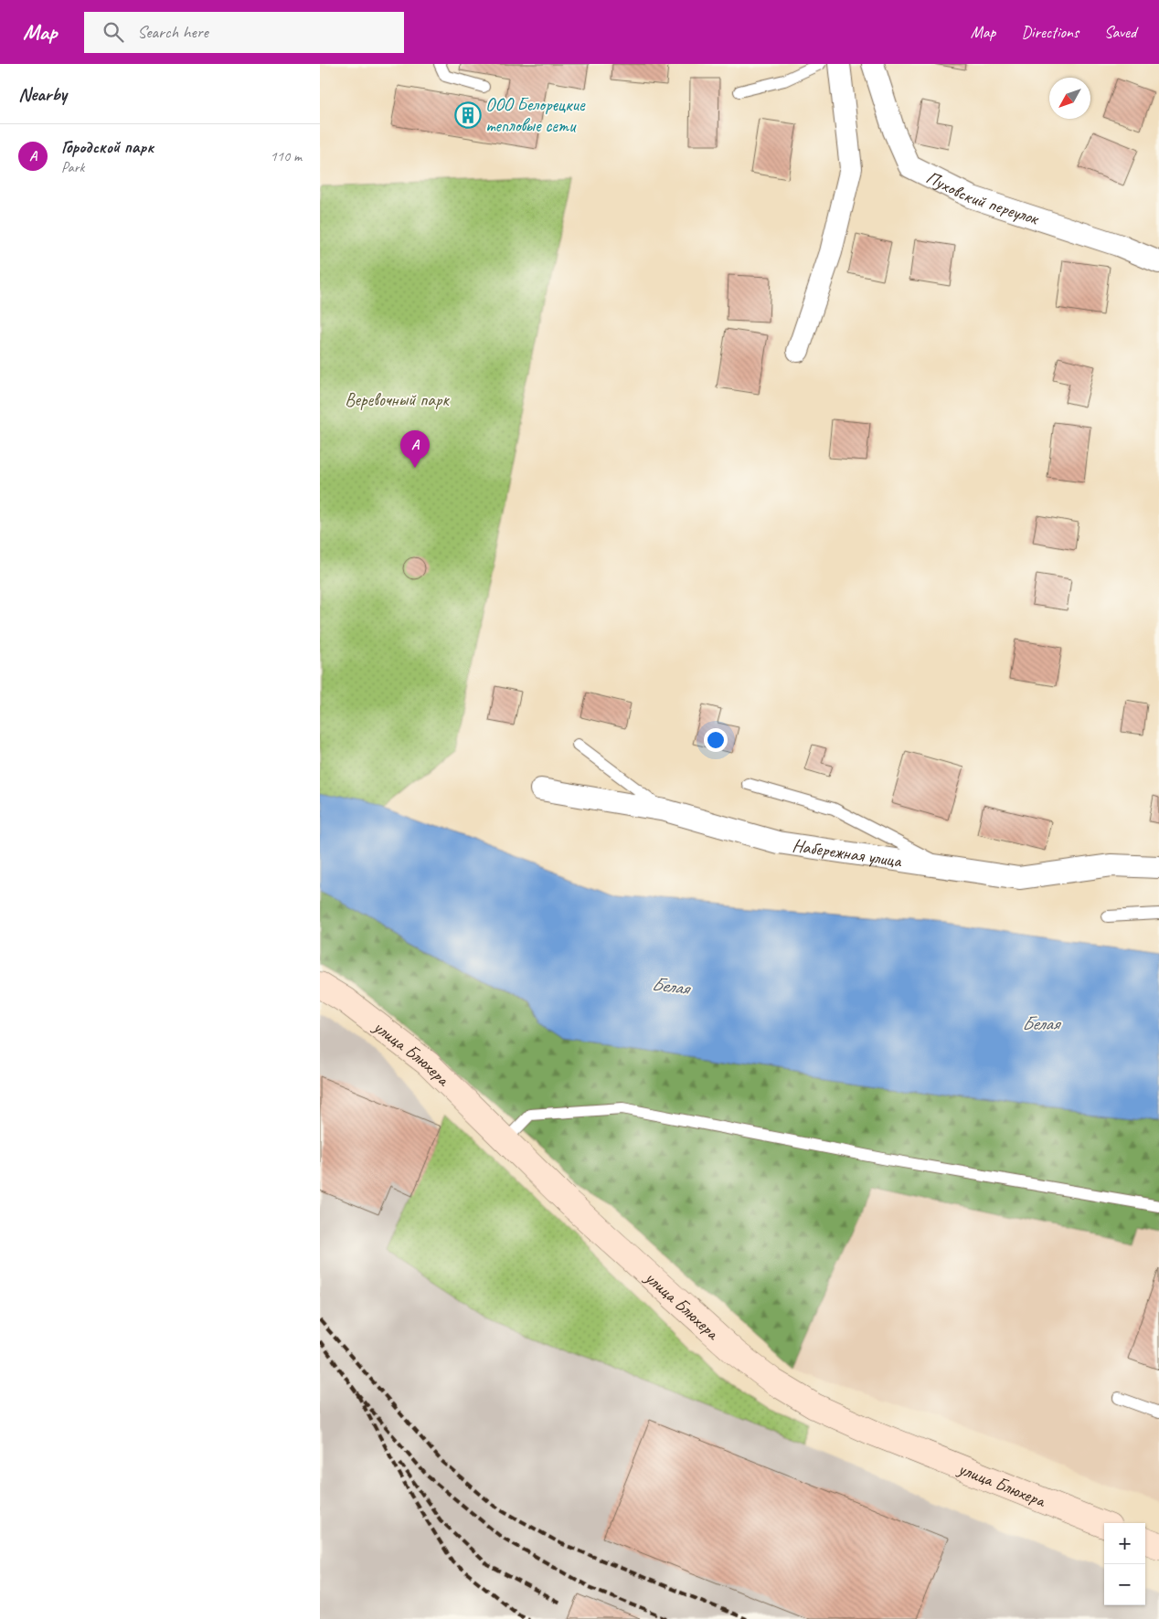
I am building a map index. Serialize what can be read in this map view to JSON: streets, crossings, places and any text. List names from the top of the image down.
{
  "streets": {
    "main road": ["улица Блюхера"],
    "street": ["Пуховский переулок", "Набережная улица"]
  },
  "water": ["Белая"],
  "parks": ["Веревочный парк"],
  "places": {
    "building": ["ООО Белорецкие тепловые сети"]
  },
  "north": "bottom left",
  "page": {
    "header": "Map",
    "search": "Search here",
    "nav": ["Map", "Directions", "Saved"],
    "heading": "Nearby",
    "list": [
      {
        "mark": "A",
        "name": "Городской парк",
        "note": "Park",
        "value": "110 m"
      }
    ],
    "pins": "A",
    "map_buttons": ["+", "−"]
  }
}
